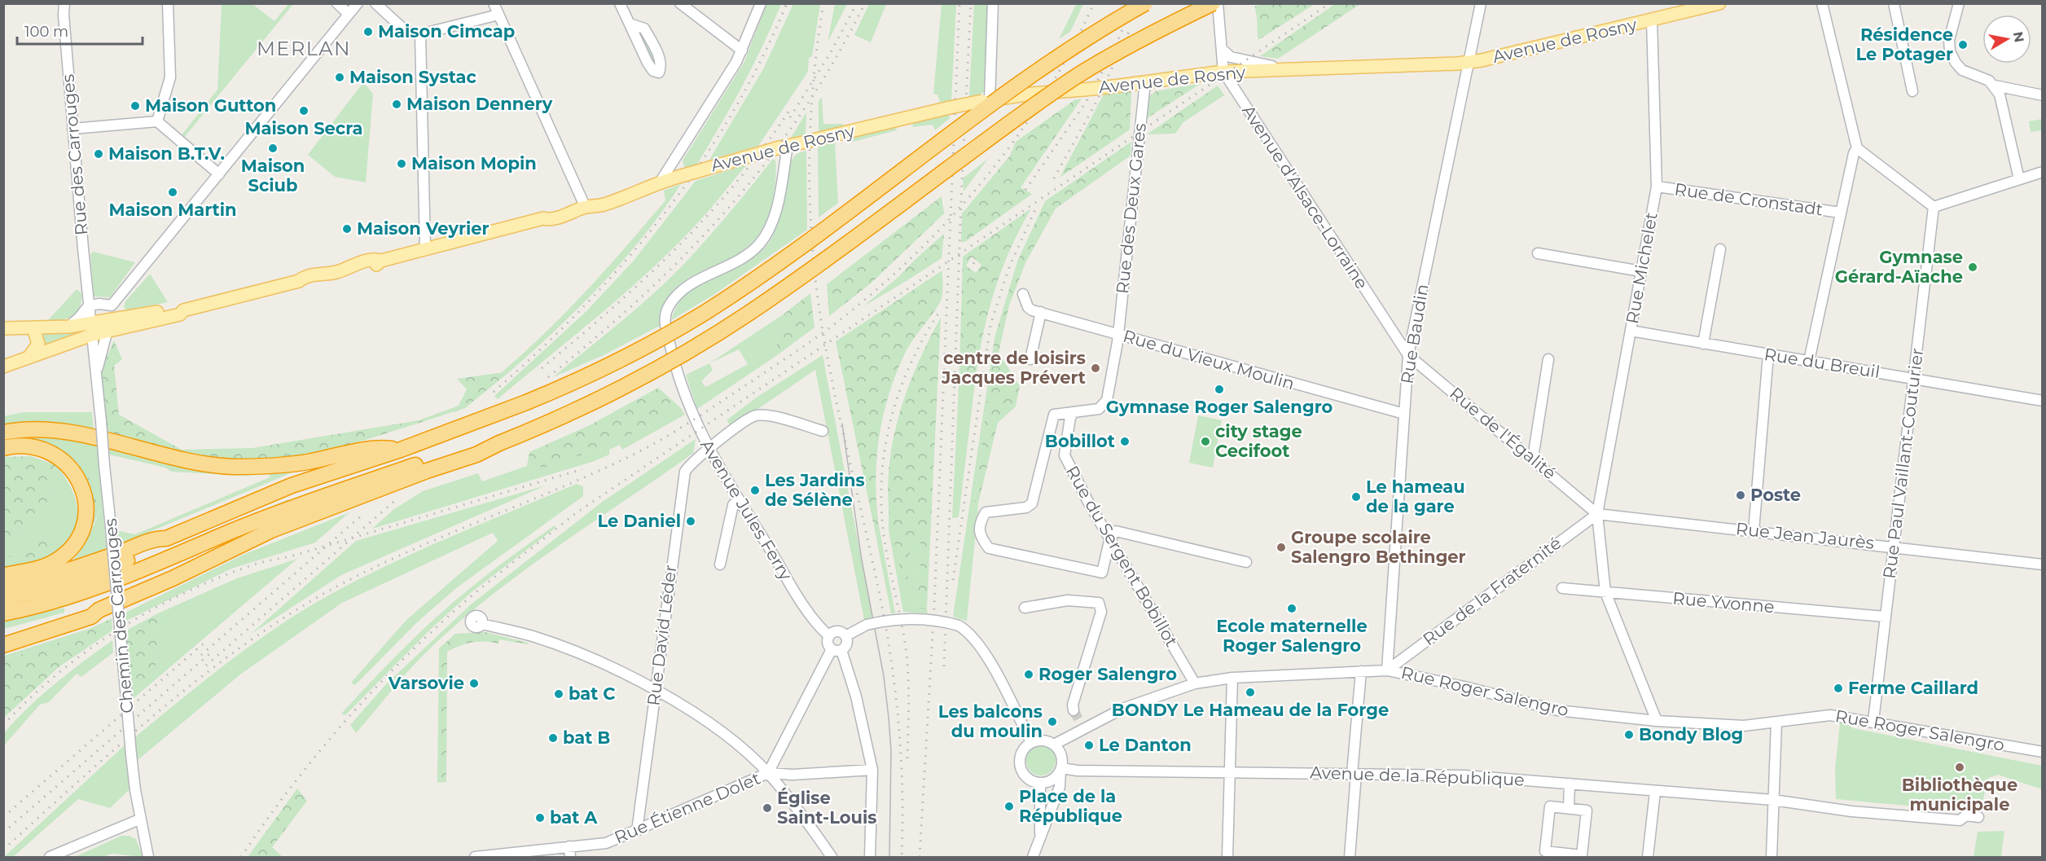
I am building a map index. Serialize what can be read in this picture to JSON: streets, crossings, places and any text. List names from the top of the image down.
{
  "streets": {
    "main road": ["Avenue de Rosny"],
    "street": [
      "Rue des Carrouges",
      "Avenue d'Alsace-Lorraine",
      "Rue de Cronstadt",
      "Rue des Deux Gares",
      "Rue Michelet",
      "Rue Baudin",
      "Rue du Vieux Moulin",
      "Rue du Breuil",
      "Rue de l'Égalité",
      "Rue Paul Vaillant-Couturier",
      "Avenue Jules Ferry",
      "Rue Jean Jaurès",
      "Rue du Sergent Bobillot",
      "Rue de la Fraternité",
      "Rue Yvonne",
      "Chemin des Carrouges",
      "Rue David Léder",
      "Rue Roger Salengro",
      "Avenue de la République",
      "Rue Étienne Dolet"
    ]
  },
  "crossings": [
    ["Avenue de Rosny", "Rue des Carrouges"],
    ["Avenue de Rosny", "Avenue d'Alsace-Lorraine"],
    ["Avenue de Rosny", "Rue des Deux Gares"],
    ["Avenue de Rosny", "Rue Michelet"],
    ["Avenue de Rosny", "Rue Baudin"],
    ["Avenue de Rosny", "Avenue Jules Ferry"],
    ["Avenue de Rosny", "Chemin des Carrouges"],
    ["Rue des Carrouges", "Chemin des Carrouges"],
    ["Avenue d'Alsace-Lorraine", "Rue Baudin"],
    ["Avenue d'Alsace-Lorraine", "Rue de l'Égalité"],
    ["Rue de Cronstadt", "Rue Michelet"],
    ["Rue des Deux Gares", "Rue du Vieux Moulin"],
    ["Rue Michelet", "Rue du Breuil"],
    ["Rue Michelet", "Rue de l'Égalité"],
    ["Rue Michelet", "Rue Jean Jaurès"],
    ["Rue Michelet", "Rue de la Fraternité"],
    ["Rue Michelet", "Rue Yvonne"],
    ["Rue Michelet", "Rue Roger Salengro"],
    ["Rue Baudin", "Rue du Vieux Moulin"],
    ["Rue Baudin", "Rue de l'Égalité"],
    ["Rue Baudin", "Rue de la Fraternité"],
    ["Rue Baudin", "Rue Roger Salengro"],
    ["Rue du Breuil", "Rue Paul Vaillant-Couturier"],
    ["Rue de l'Égalité", "Rue Jean Jaurès"],
    ["Rue de l'Égalité", "Rue de la Fraternité"],
    ["Rue Paul Vaillant-Couturier", "Rue Jean Jaurès"],
    ["Rue Paul Vaillant-Couturier", "Rue Yvonne"],
    ["Rue Paul Vaillant-Couturier", "Rue Roger Salengro"],
    ["Avenue Jules Ferry", "Rue David Léder"],
    ["Rue Jean Jaurès", "Rue de la Fraternité"],
    ["Rue du Sergent Bobillot", "Rue Roger Salengro"],
    ["Rue de la Fraternité", "Rue Roger Salengro"],
    ["Rue David Léder", "Rue Étienne Dolet"],
    ["Rue Roger Salengro", "Avenue de la République"]
  ],
  "districts": ["MERLAN"],
  "places": [
    "Maison Cimcap",
    "Résidence Le Potager",
    "Maison Systac",
    "Maison Dennery",
    "Maison Gutton",
    "Maison Secra",
    "Maison Sciub",
    "Maison B.T.V.",
    "Maison Mopin",
    "Maison Martin",
    "Maison Veyrier",
    "Gymnase Gérard-Aïache",
    "centre de loisirs Jacques Prévert",
    "Gymnase Roger Salengro",
    "Bobillot",
    "city stage Cecifoot",
    "Les Jardins de Sélène",
    "Poste",
    "Le hameau de la gare",
    "Le Daniel",
    "Groupe scolaire Salengro Bethinger",
    "Ecole maternelle Roger Salengro",
    "Roger Salengro",
    "Varsovie",
    "Ferme Caillard",
    "BONDY Le Hameau de la Forge",
    "bat C",
    "Les balcons du moulin",
    "Bondy Blog",
    "bat B",
    "Le Danton",
    "Bibliothèque municipale",
    "Place de la République",
    "Église Saint-Louis",
    "bat A"
  ],
  "scale_bar": "100 m",
  "north": "right"
}
